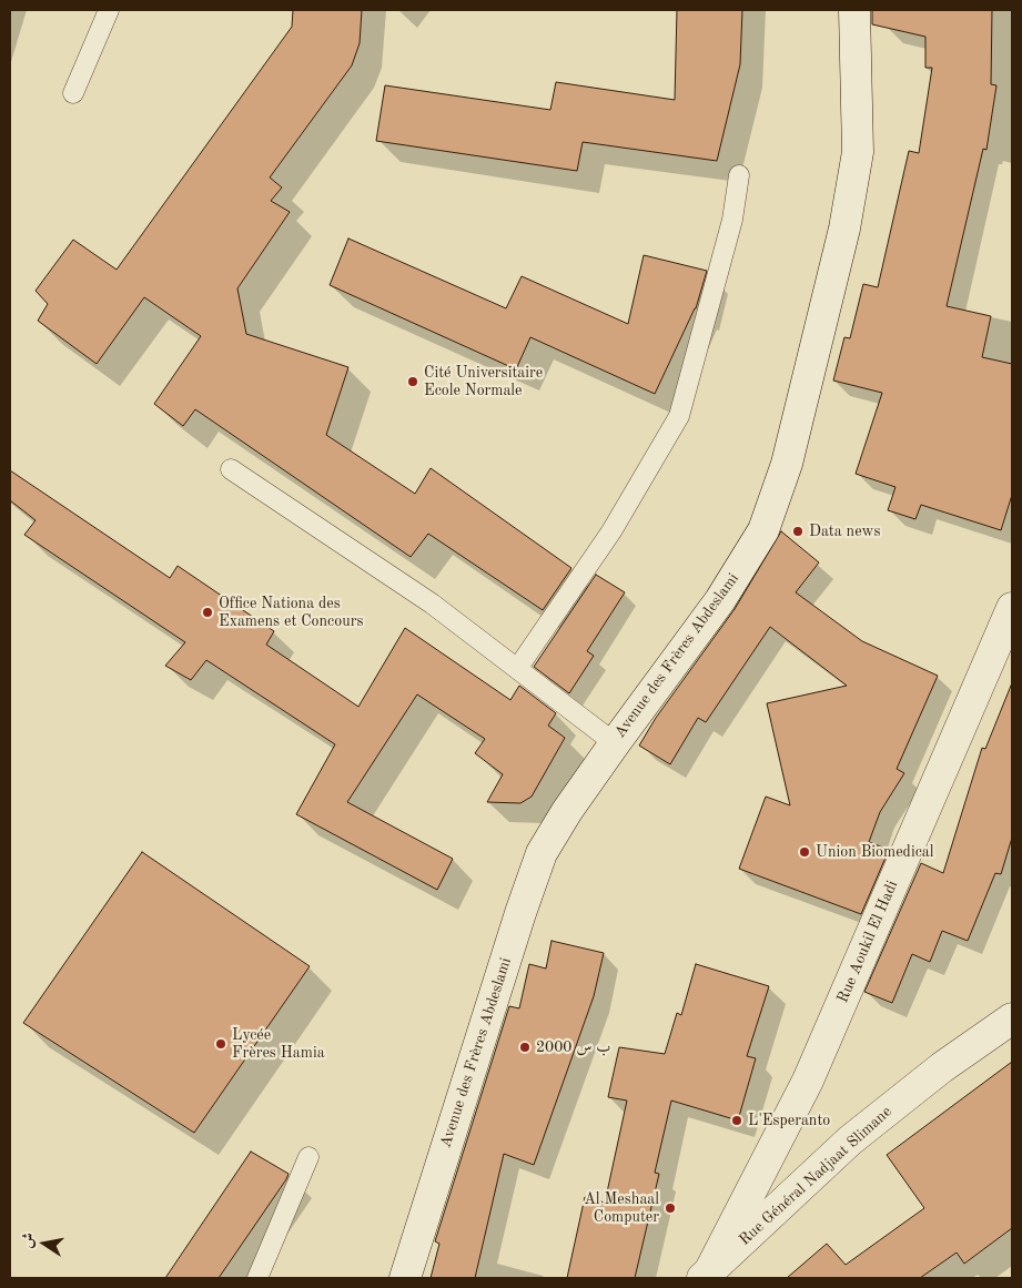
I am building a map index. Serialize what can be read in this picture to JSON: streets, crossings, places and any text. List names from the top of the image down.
{
  "streets": {
    "main road": ["Avenue des Frères Abdeslami", "Rue Aoukil El Hadi", "Rue Général Nadjaat Slimane"]
  },
  "crossings": [
    ["Rue Aoukil El Hadi", "Rue Général Nadjaat Slimane"]
  ],
  "places": [
    "Cité Universitaire Ecole Normale",
    "Data news",
    "Office Nationa des Examens et Concours",
    "Union Biomedical",
    "Lycée Frères Hamia",
    "ب س 2000",
    "L'Esperanto",
    "Al Meshaal Computer"
  ],
  "north": "left"
}
